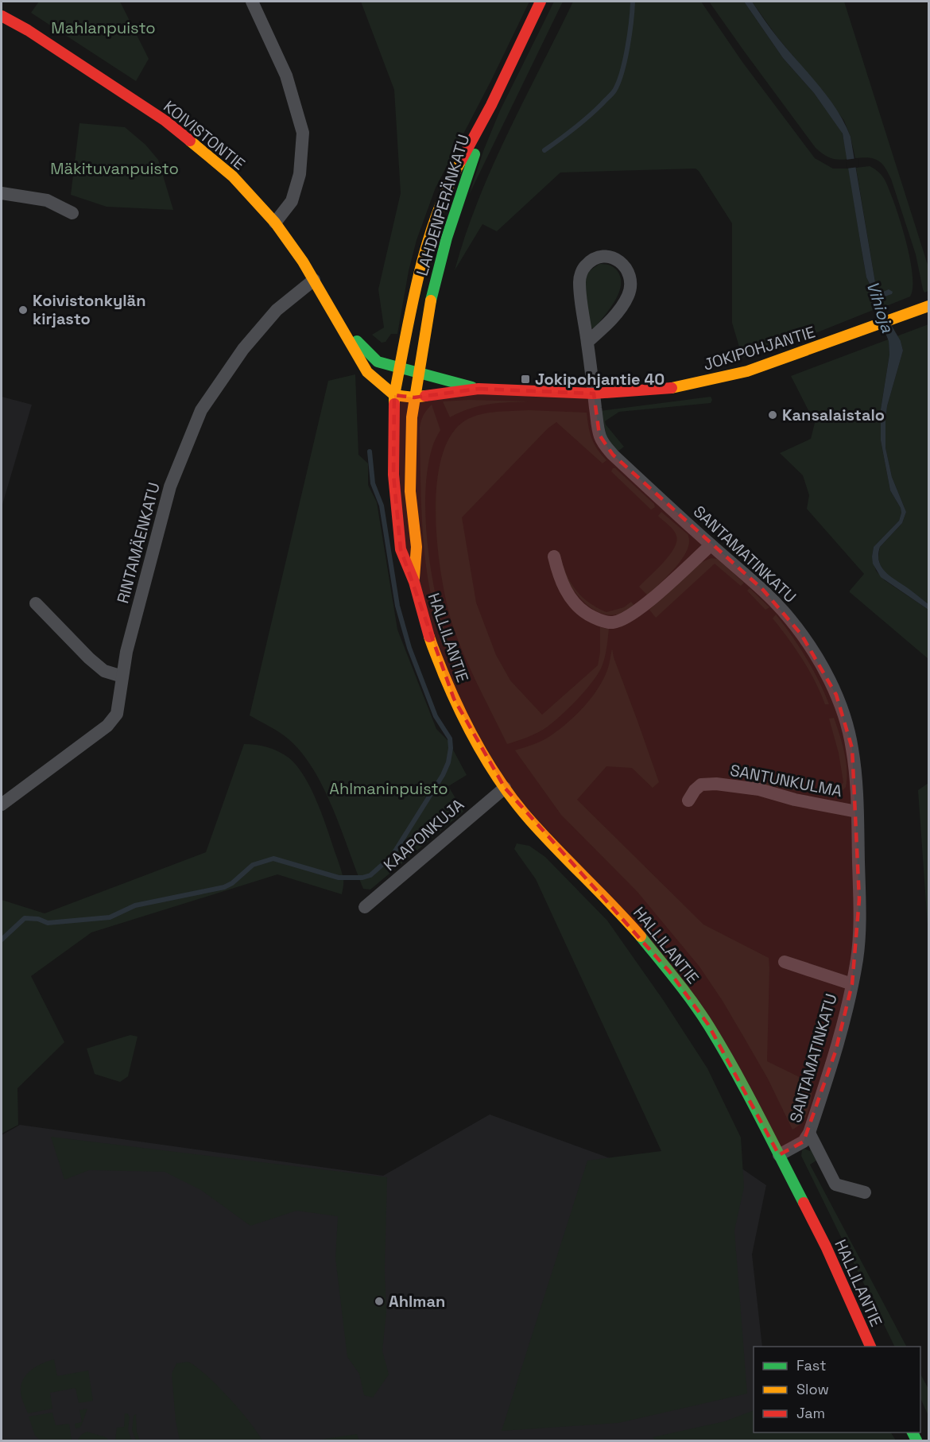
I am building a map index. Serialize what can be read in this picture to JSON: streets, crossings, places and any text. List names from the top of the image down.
{
  "streets": {
    "main road": [
      "KOIVISTONTIE",
      "LAHDENPERÄNKATU",
      "JOKIPOHJANTIE",
      "HALLILANTIE"
    ],
    "street": [
      "RINTAMÄENKATU",
      "SANTAMATINKATU",
      "SANTUNKULMA",
      "KAAPONKUJA"
    ]
  },
  "crossings": [
    ["KOIVISTONTIE", "LAHDENPERÄNKATU"],
    ["KOIVISTONTIE", "JOKIPOHJANTIE"],
    ["KOIVISTONTIE", "RINTAMÄENKATU"],
    ["KOIVISTONTIE", "HALLILANTIE"],
    ["LAHDENPERÄNKATU", "JOKIPOHJANTIE"],
    ["LAHDENPERÄNKATU", "HALLILANTIE"],
    ["JOKIPOHJANTIE", "SANTAMATINKATU"],
    ["JOKIPOHJANTIE", "HALLILANTIE"],
    ["SANTAMATINKATU", "HALLILANTIE"],
    ["SANTAMATINKATU", "SANTUNKULMA"],
    ["HALLILANTIE", "KAAPONKUJA"]
  ],
  "water": ["Vihioja"],
  "parks": ["Mahlanpuisto", "Mäkituvanpuisto", "Ahlmaninpuisto"],
  "places": {
    "other": ["Koivistonkylän kirjasto", "Kansalaistalo", "Ahlman"],
    "transit": ["Jokipohjantie 40"]
  },
  "legend": ["Fast", "Slow", "Jam"]
}
